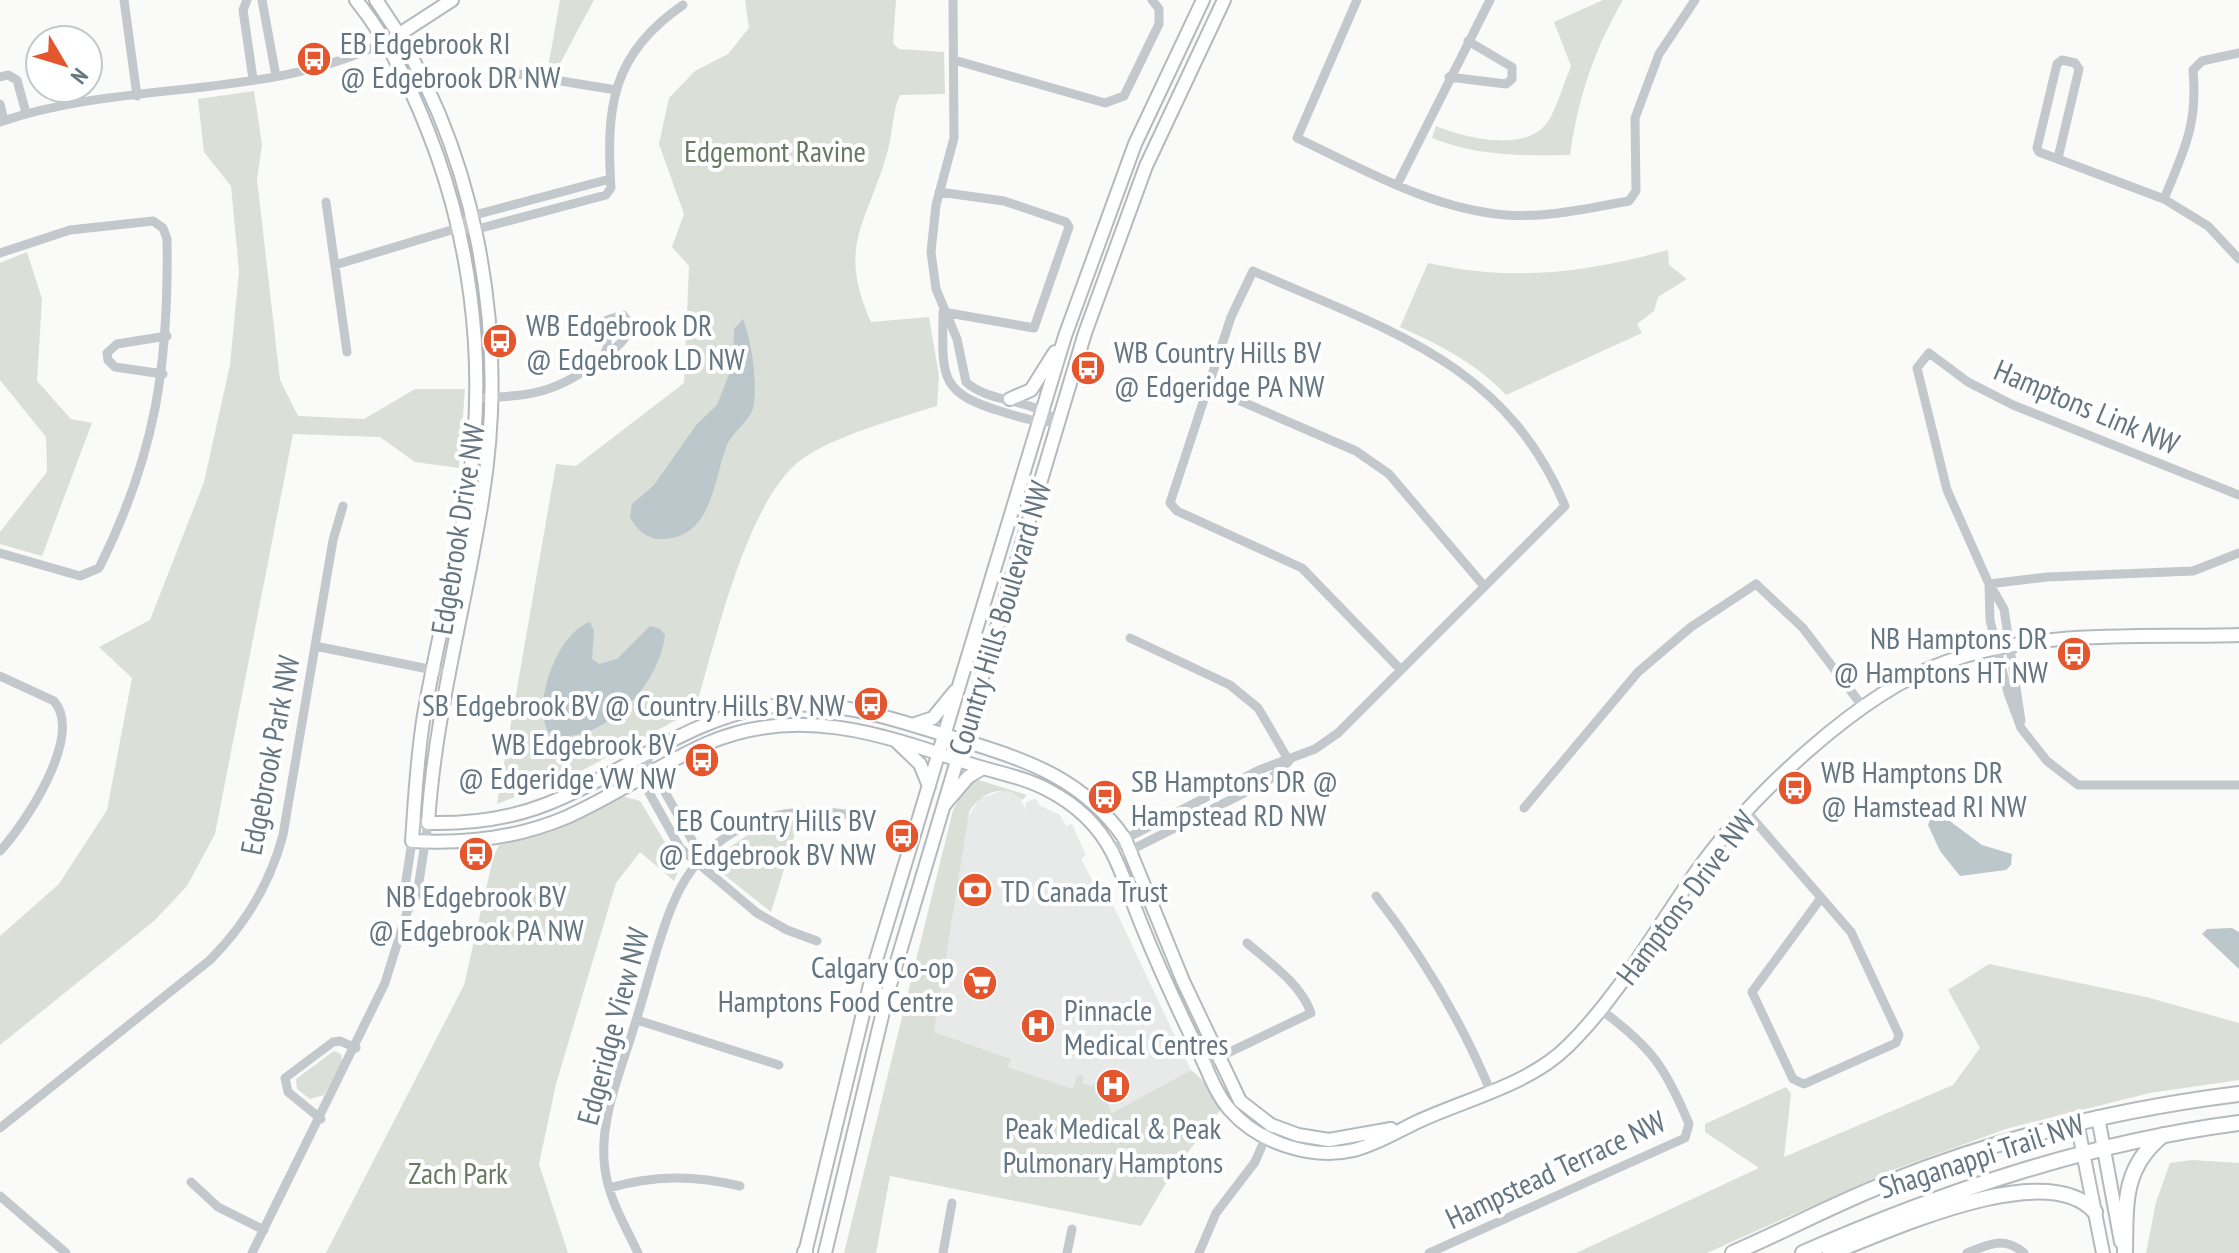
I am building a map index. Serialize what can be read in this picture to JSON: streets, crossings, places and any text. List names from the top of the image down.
{
  "streets": {
    "main road": ["Shaganappi Trail NW"],
    "street": [
      "Hamptons Link NW",
      "Edgebrook Drive NW",
      "Country Hills Boulevard NW",
      "Edgebrook Park NW",
      "Hamptons Drive NW",
      "Edgeridge View NW",
      "Hampstead Terrace NW"
    ]
  },
  "crossings": [
    ["Hamptons Link NW", "Hamptons Drive NW"],
    ["Edgebrook Drive NW", "Edgebrook Park NW"],
    ["Edgebrook Drive NW", "Hamptons Drive NW"],
    ["Country Hills Boulevard NW", "Hamptons Drive NW"],
    ["Hamptons Drive NW", "Hampstead Terrace NW"]
  ],
  "parks": ["Edgemont Ravine", "Zach Park"],
  "places": {
    "bus stop": [
      "EB Edgebrook RI @ Edgebrook DR NW",
      "WB Edgebrook DR @ Edgebrook LD NW",
      "WB Country Hills BV @ Edgeridge PA NW",
      "NB Hamptons DR @ Hamptons HT NW",
      "SB Edgebrook BV @ Country Hills BV NW",
      "WB Edgebrook BV @ Edgeridge VW NW",
      "WB Hamptons DR @ Hamstead RI NW",
      "SB Hamptons DR @ Hampstead RD NW",
      "EB Country Hills BV @ Edgebrook BV NW",
      "NB Edgebrook BV @ Edgebrook PA NW"
    ],
    "bank": ["TD Canada Trust"],
    "supermarket": ["Calgary Co-op Hamptons Food Centre"],
    "hospital": ["Pinnacle Medical Centres", "Peak Medical & Peak Pulmonary Hamptons"]
  },
  "north": "bottom right"
}
